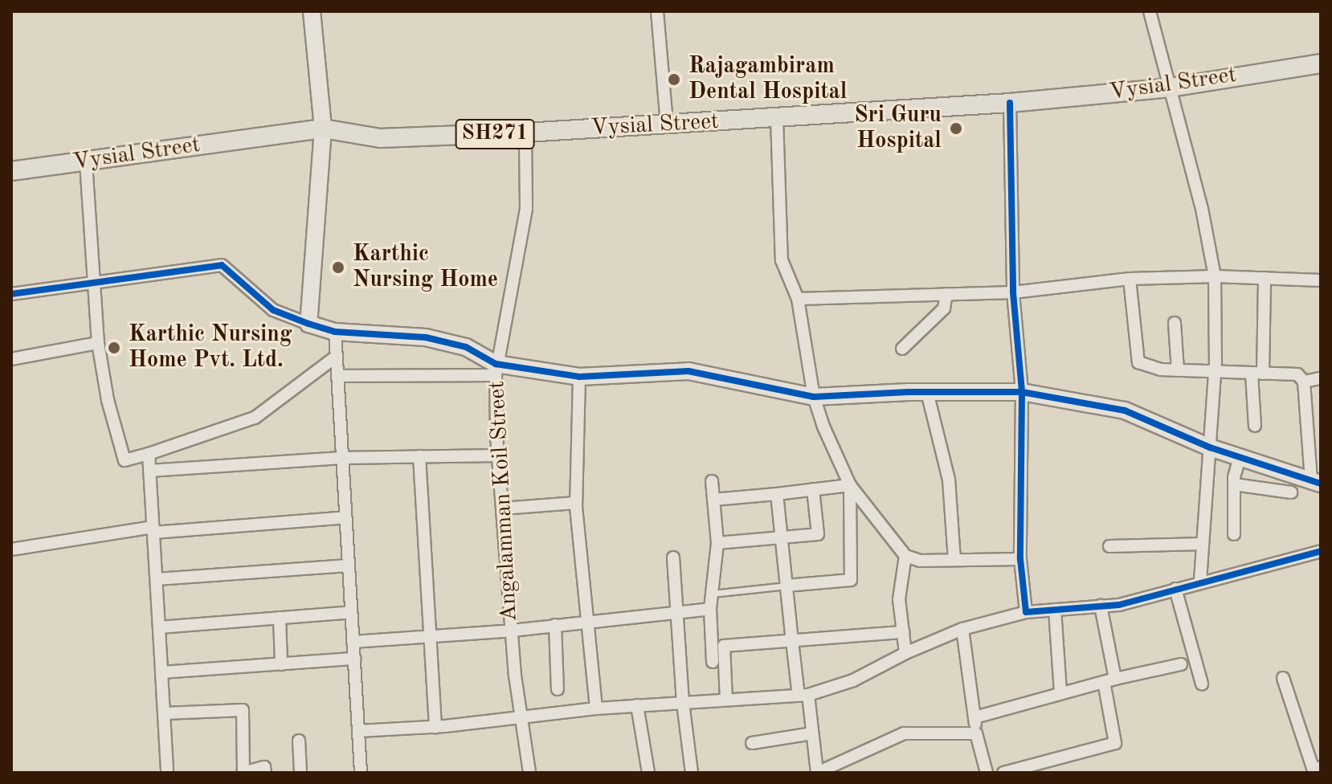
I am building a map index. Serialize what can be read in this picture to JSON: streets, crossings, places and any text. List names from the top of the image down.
{
  "streets": {
    "main road": ["Vysial Street", "SH271"],
    "street": ["Angalamman Koil Street"]
  },
  "crossings": [
    ["Vysial Street", "Angalamman Koil Street"]
  ],
  "places": [
    "Rajagambiram Dental Hospital",
    "Sri Guru Hospital",
    "Karthic Nursing Home",
    "Karthic Nursing Home Pvt. Ltd."
  ]
}
